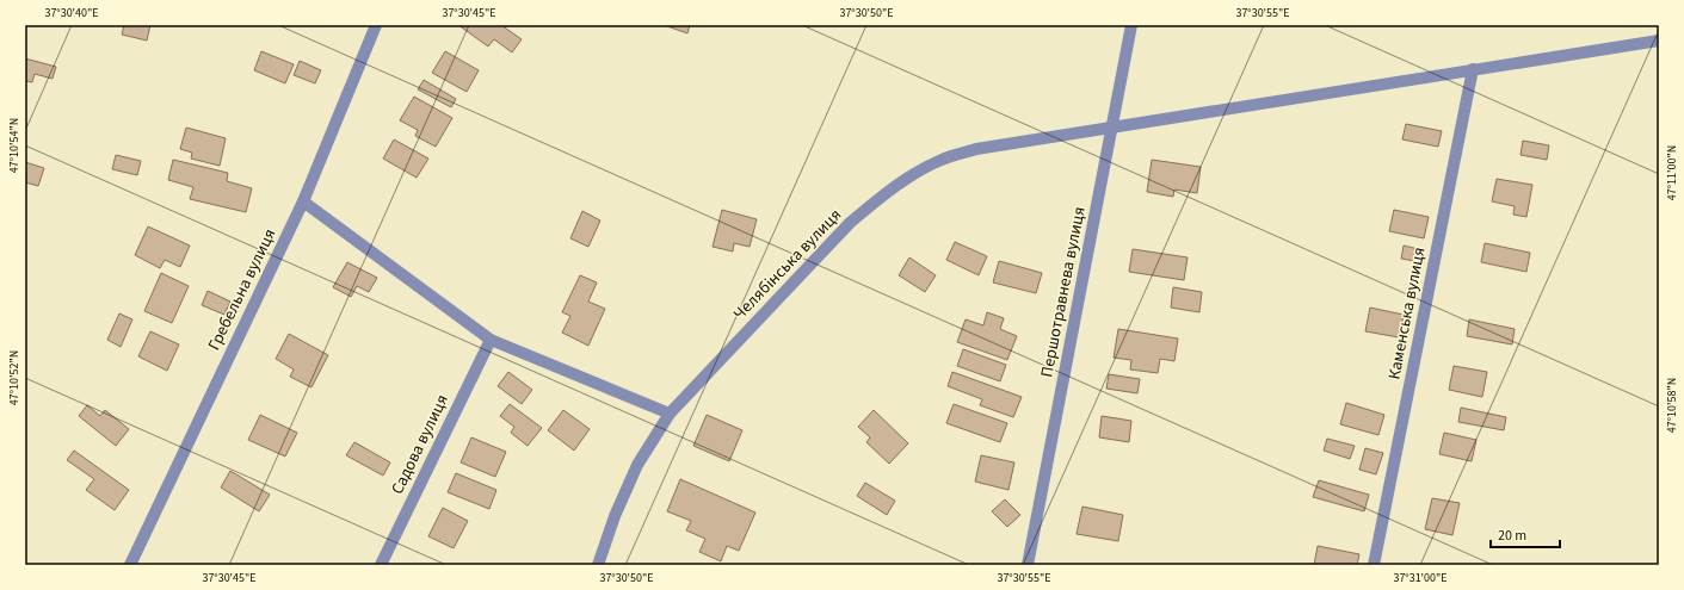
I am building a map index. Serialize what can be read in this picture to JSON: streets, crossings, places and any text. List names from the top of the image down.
{
  "streets": {
    "street": [
      "Челябінська вулиця",
      "Гребельна вулиця",
      "Першотравнева вулиця",
      "Каменська вулиця",
      "Садова вулиця"
    ]
  },
  "crossings": [
    ["Челябінська вулиця", "Першотравнева вулиця"],
    ["Челябінська вулиця", "Каменська вулиця"]
  ],
  "scale_bar": "20 m",
  "coordinates": [
    "37°30'40\"E",
    "37°30'45\"E",
    "37°30'50\"E",
    "37°30'55\"E",
    "47°10'54\"N",
    "47°11'00\"N",
    "47°10'52\"N",
    "47°10'58\"N",
    "37°31'00\"E"
  ]
}
